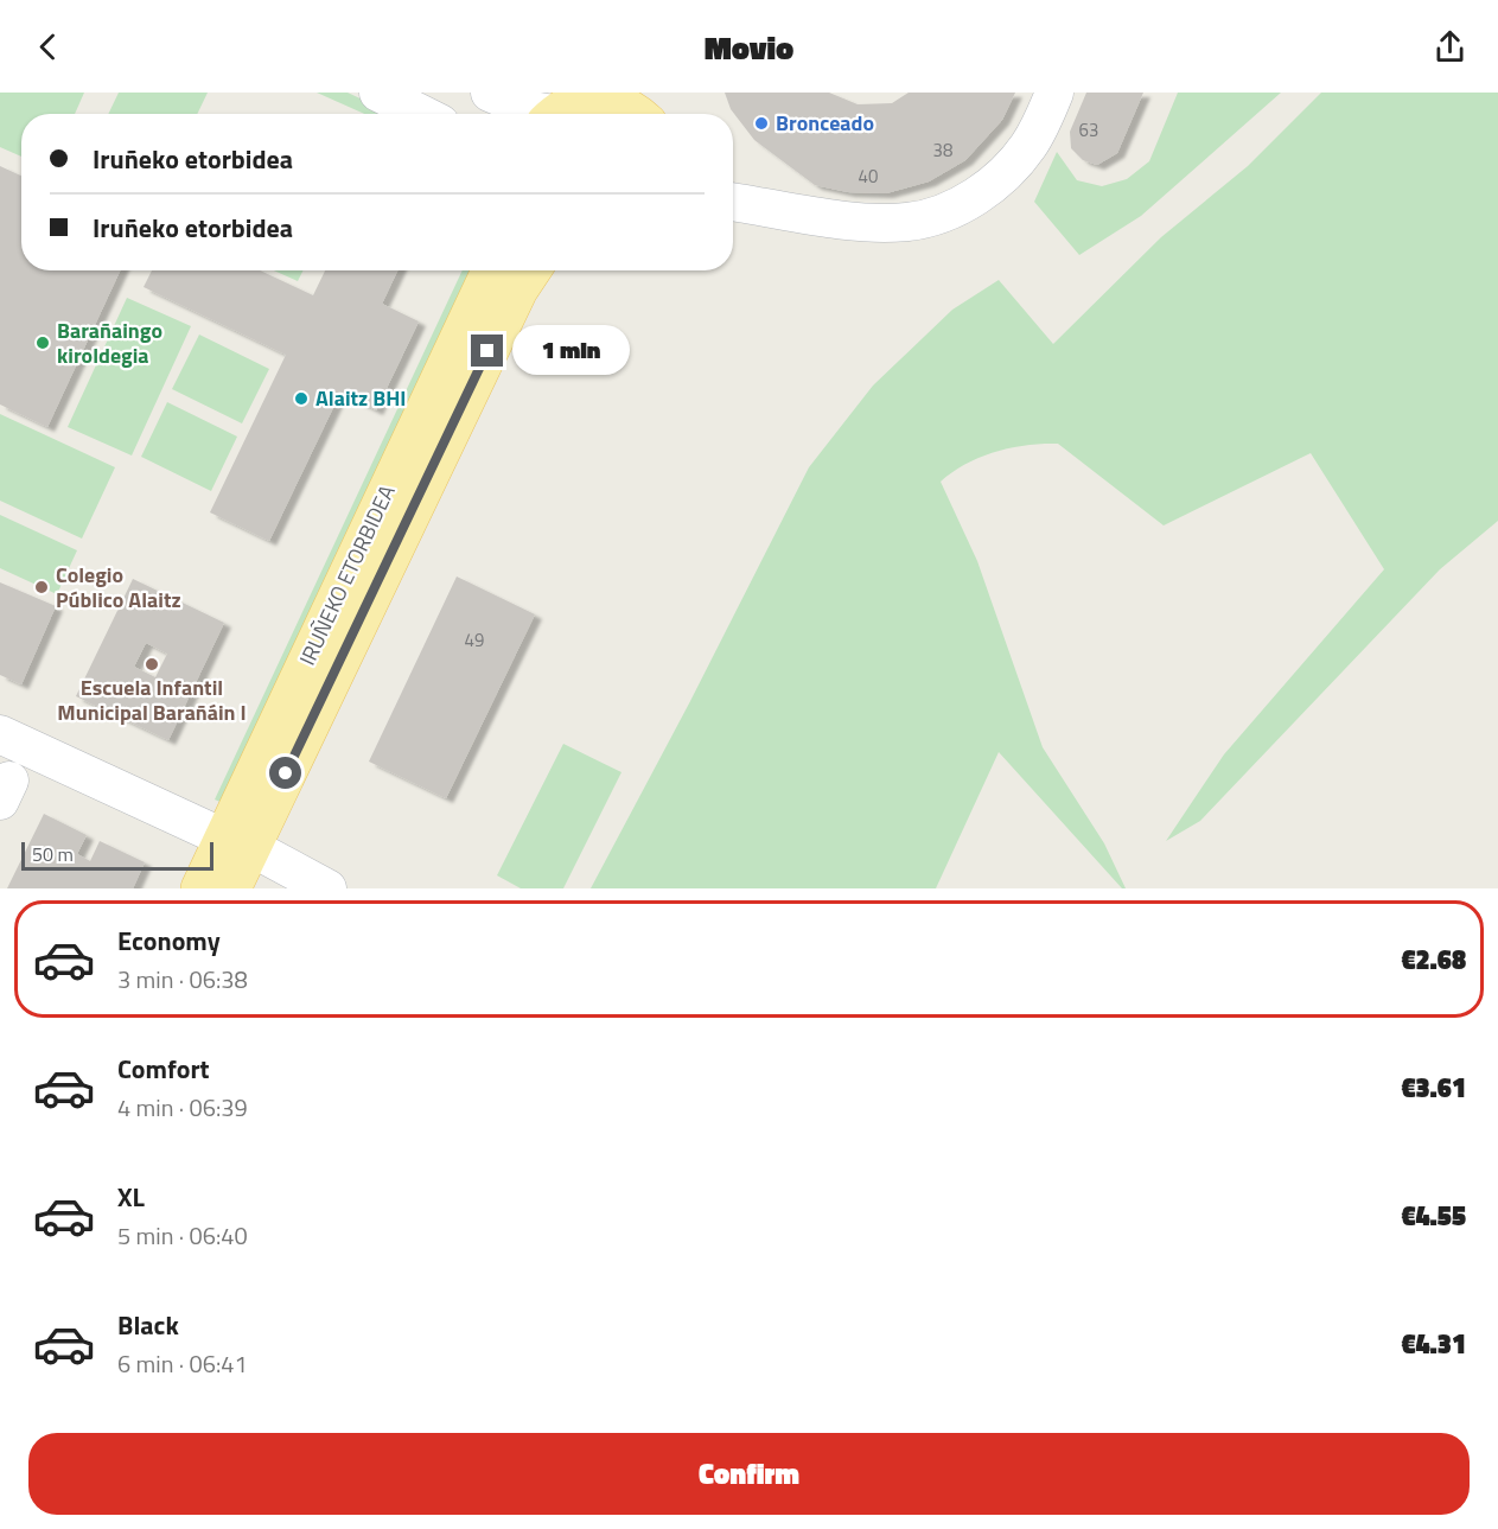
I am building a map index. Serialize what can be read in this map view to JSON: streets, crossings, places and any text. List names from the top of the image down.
{
  "streets": {
    "main road": ["IRUÑEKO ETORBIDEA"]
  },
  "places": [
    "Bronceado",
    "Barañaingo kiroldegia",
    "Alaitz BHI",
    "Colegio Público Alaitz",
    "Escuela Infantil Municipal Barañáin I"
  ],
  "house_numbers": [
    "63",
    "38",
    "40",
    "49"
  ],
  "scale_bar": "50 m",
  "page": {
    "header": "Movio",
    "banner": ["Iruñeko etorbidea", "Iruñeko etorbidea"],
    "bubble": "1 min",
    "scale": "50 m",
    "list": [
      {
        "name": "Economy",
        "note": "3 min · 06:38",
        "value": "€2.68"
      },
      {
        "name": "Comfort",
        "note": "4 min · 06:39",
        "value": "€3.61"
      },
      {
        "name": "XL",
        "note": "5 min · 06:40",
        "value": "€4.55"
      },
      {
        "name": "Black",
        "note": "6 min · 06:41",
        "value": "€4.31"
      }
    ],
    "buttons": "Confirm"
  }
}
